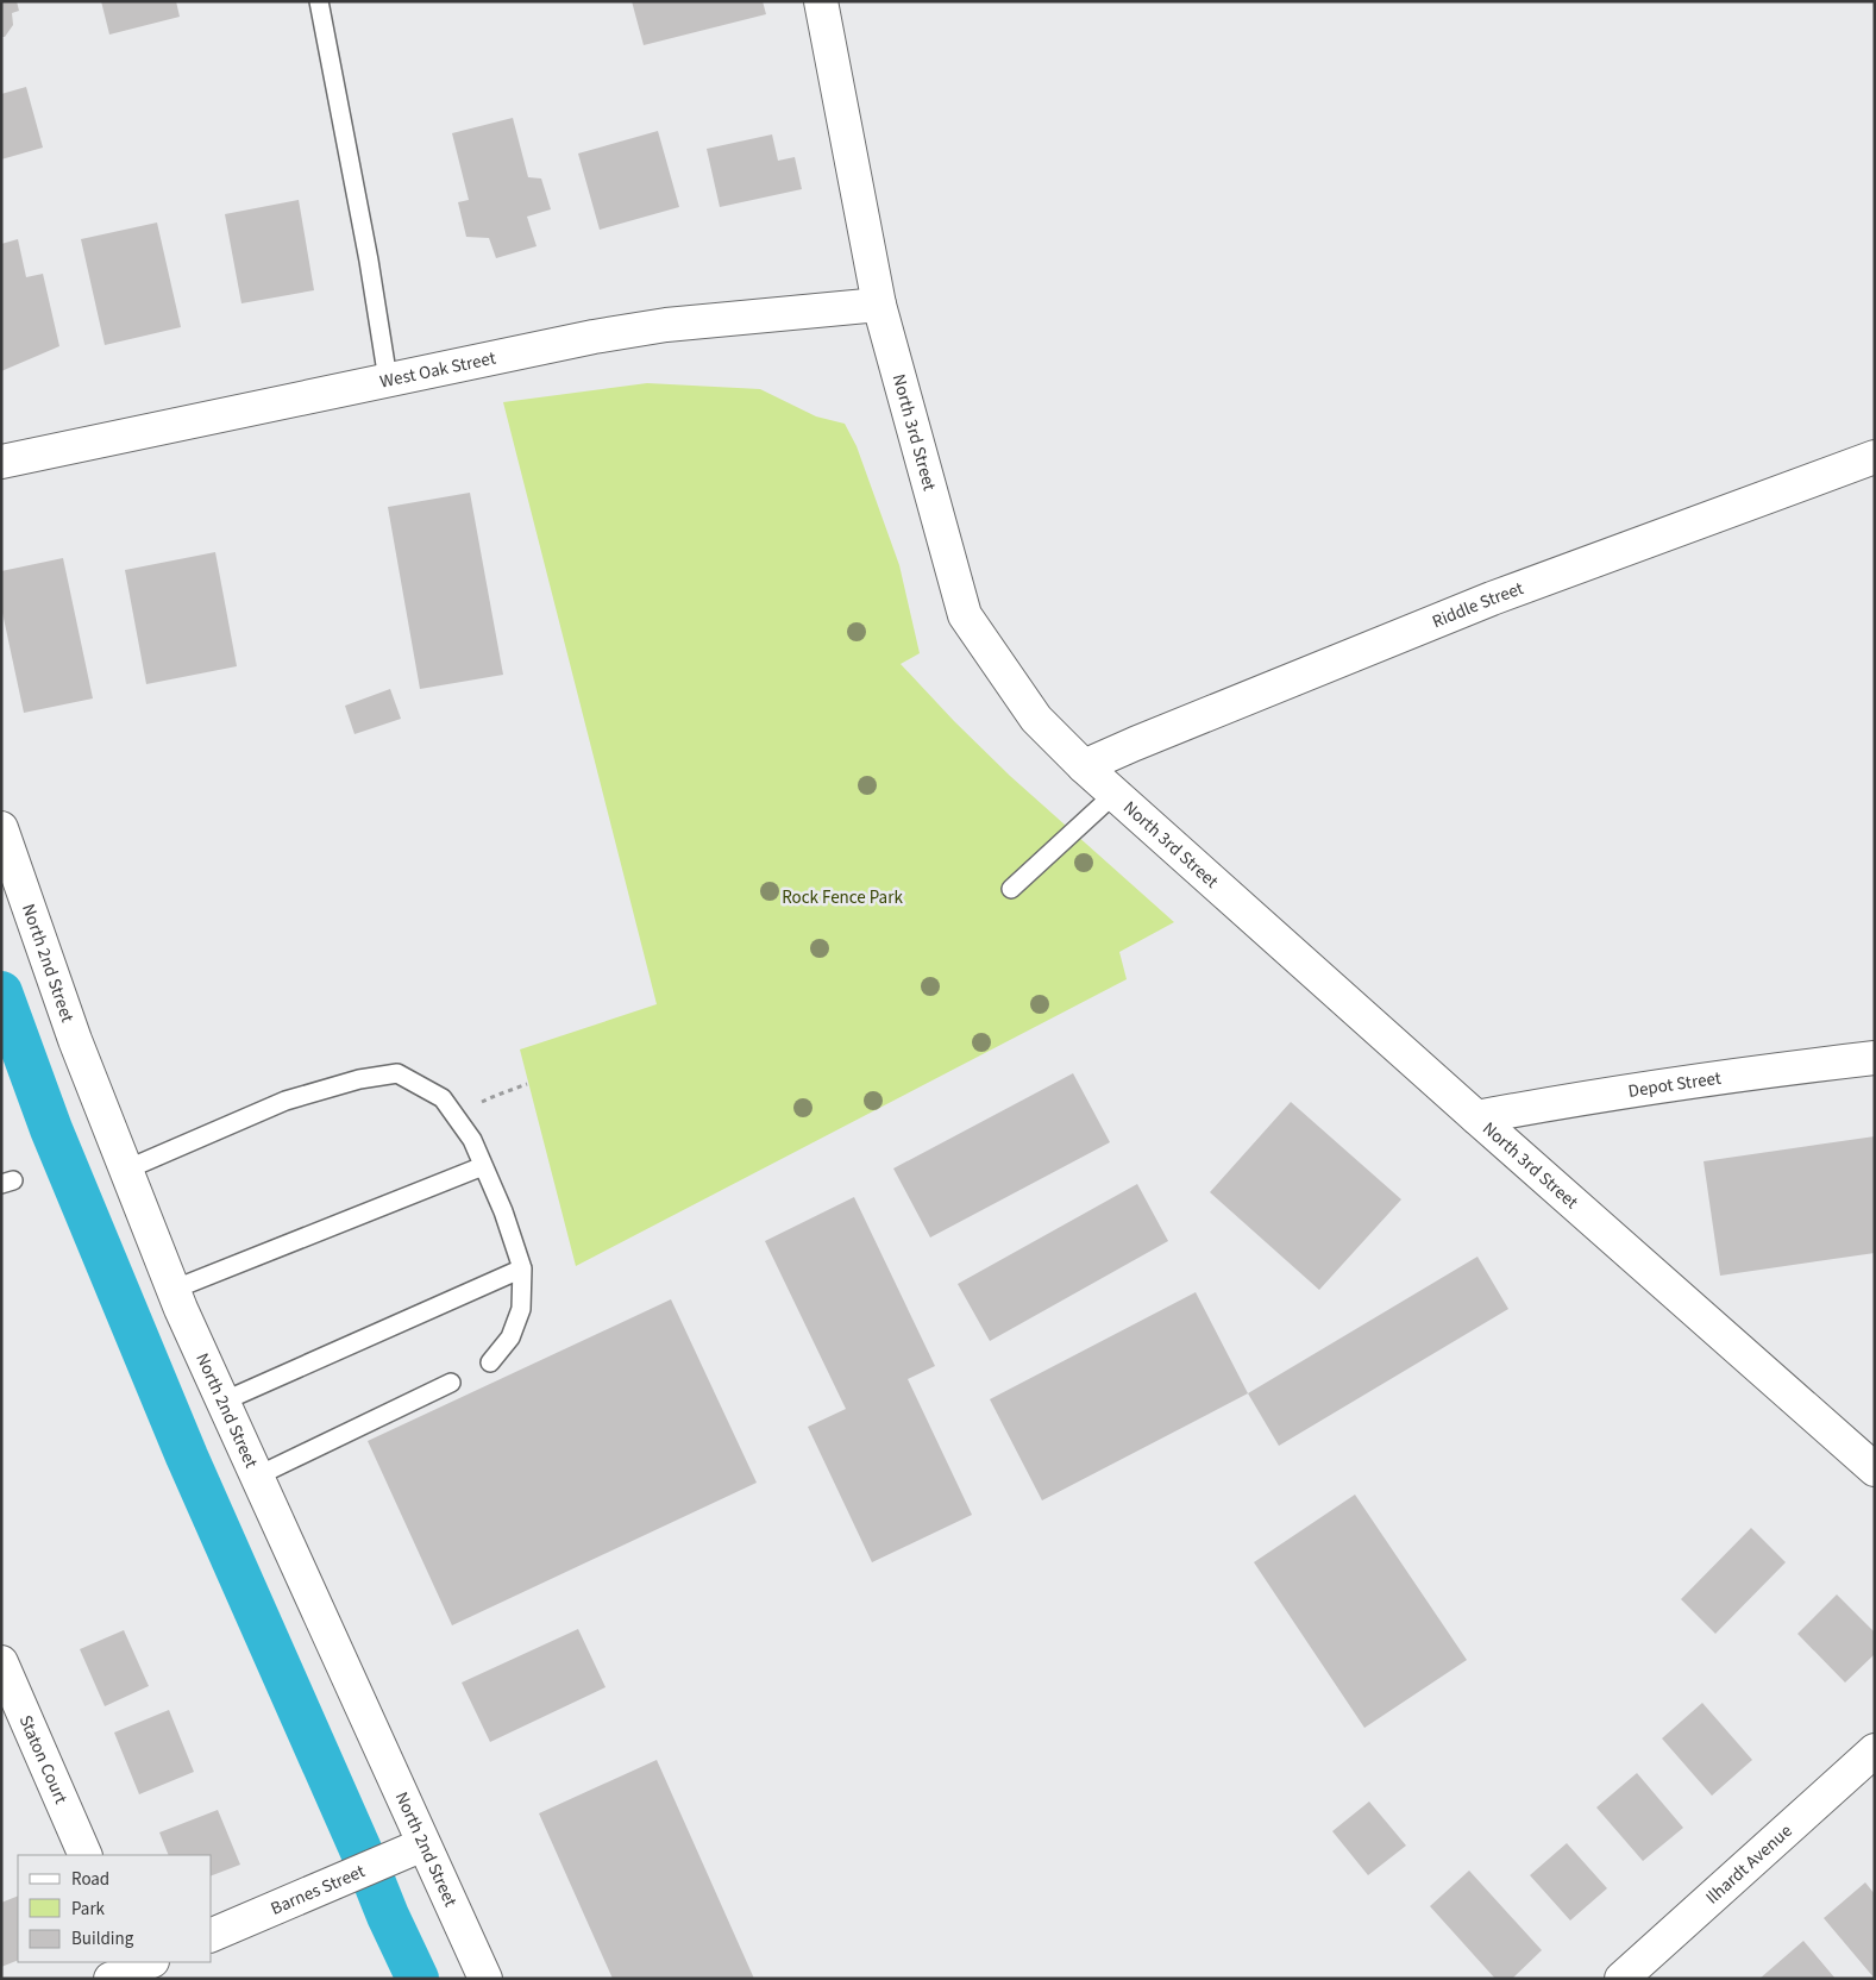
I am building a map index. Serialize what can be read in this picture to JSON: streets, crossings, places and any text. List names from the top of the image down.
{
  "streets": {
    "street": [
      "West Oak Street",
      "North 3rd Street",
      "Riddle Street",
      "North 2nd Street",
      "Depot Street",
      "Staton Court",
      "Ilhardt Avenue",
      "Barnes Street"
    ]
  },
  "crossings": [
    ["West Oak Street", "North 3rd Street"],
    ["North 3rd Street", "Riddle Street"],
    ["North 3rd Street", "Depot Street"],
    ["North 2nd Street", "Barnes Street"]
  ],
  "parks": ["Rock Fence Park"],
  "legend": ["Road", "Park", "Building"]
}
